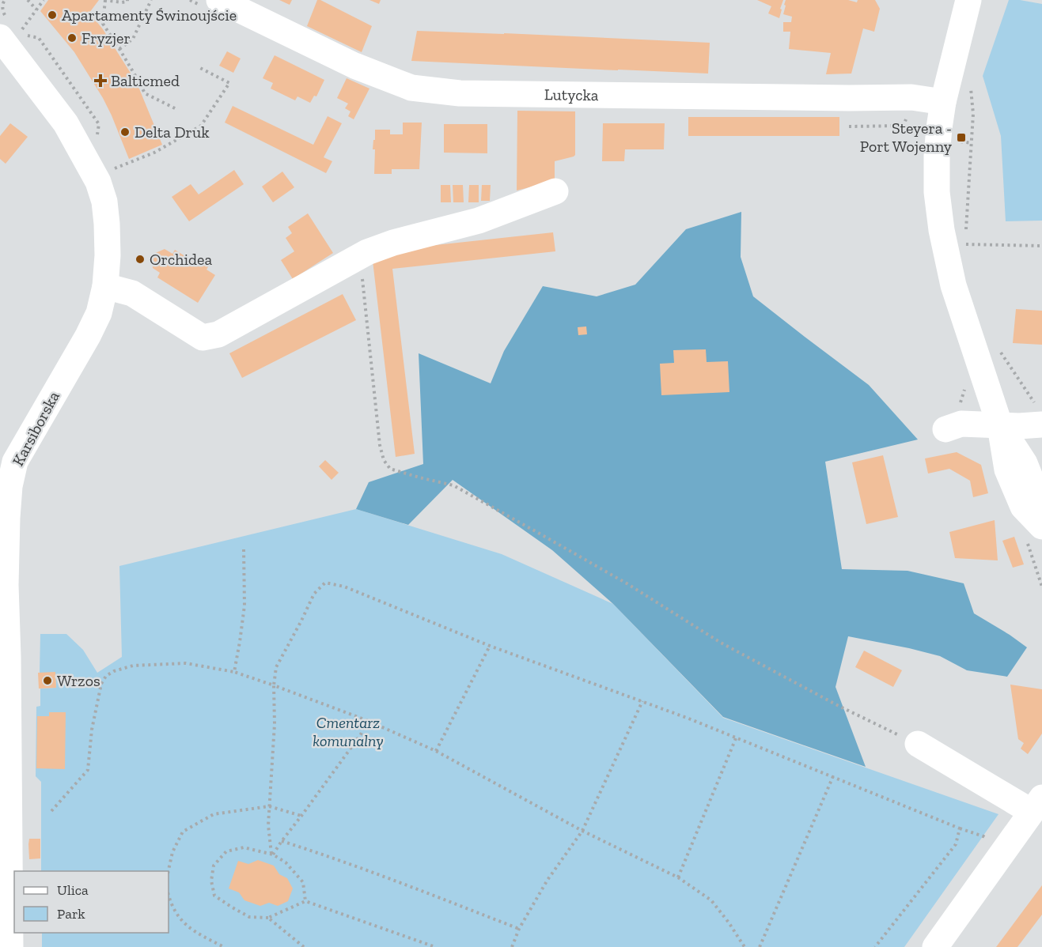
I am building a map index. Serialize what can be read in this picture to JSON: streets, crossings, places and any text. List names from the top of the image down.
{
  "streets": {
    "street": ["Lutycka", "Karsiborska"]
  },
  "parks": ["Cmentarz komunalny"],
  "places": {
    "other": [
      "Apartamenty Świnoujście",
      "Fryzjer",
      "Delta Druk",
      "Orchidea",
      "Wrzos"
    ],
    "health": ["Balticmed"],
    "transit": ["Steyera - Port Wojenny"]
  },
  "legend": ["Ulica", "Park"]
}
